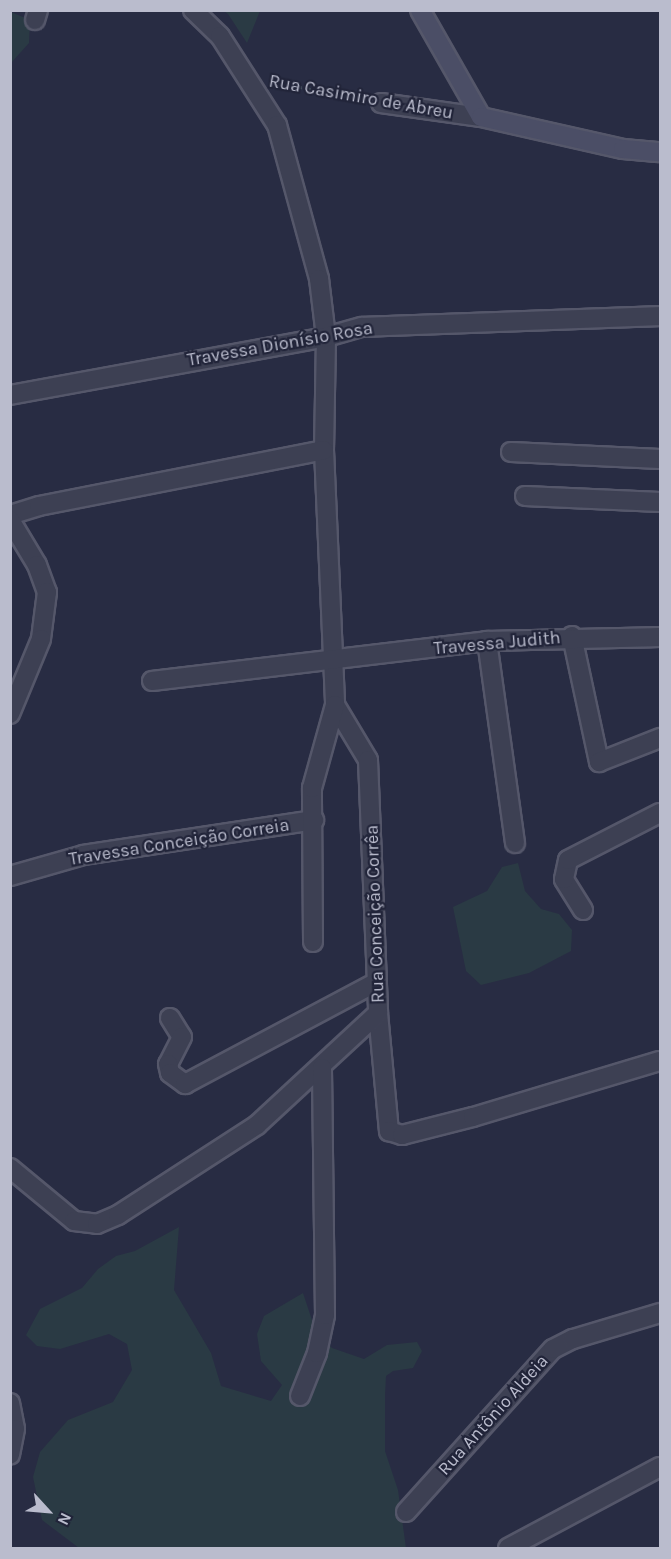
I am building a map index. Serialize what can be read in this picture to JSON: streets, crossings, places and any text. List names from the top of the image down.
{
  "streets": {
    "street": [
      "Rua Casimiro de Abreu",
      "Travessa Dionísio Rosa",
      "Travessa Judith",
      "Travessa Conceição Correia",
      "Rua Conceição Corrêa",
      "Rua Antônio Aldeia"
    ]
  },
  "north": "bottom right"
}
